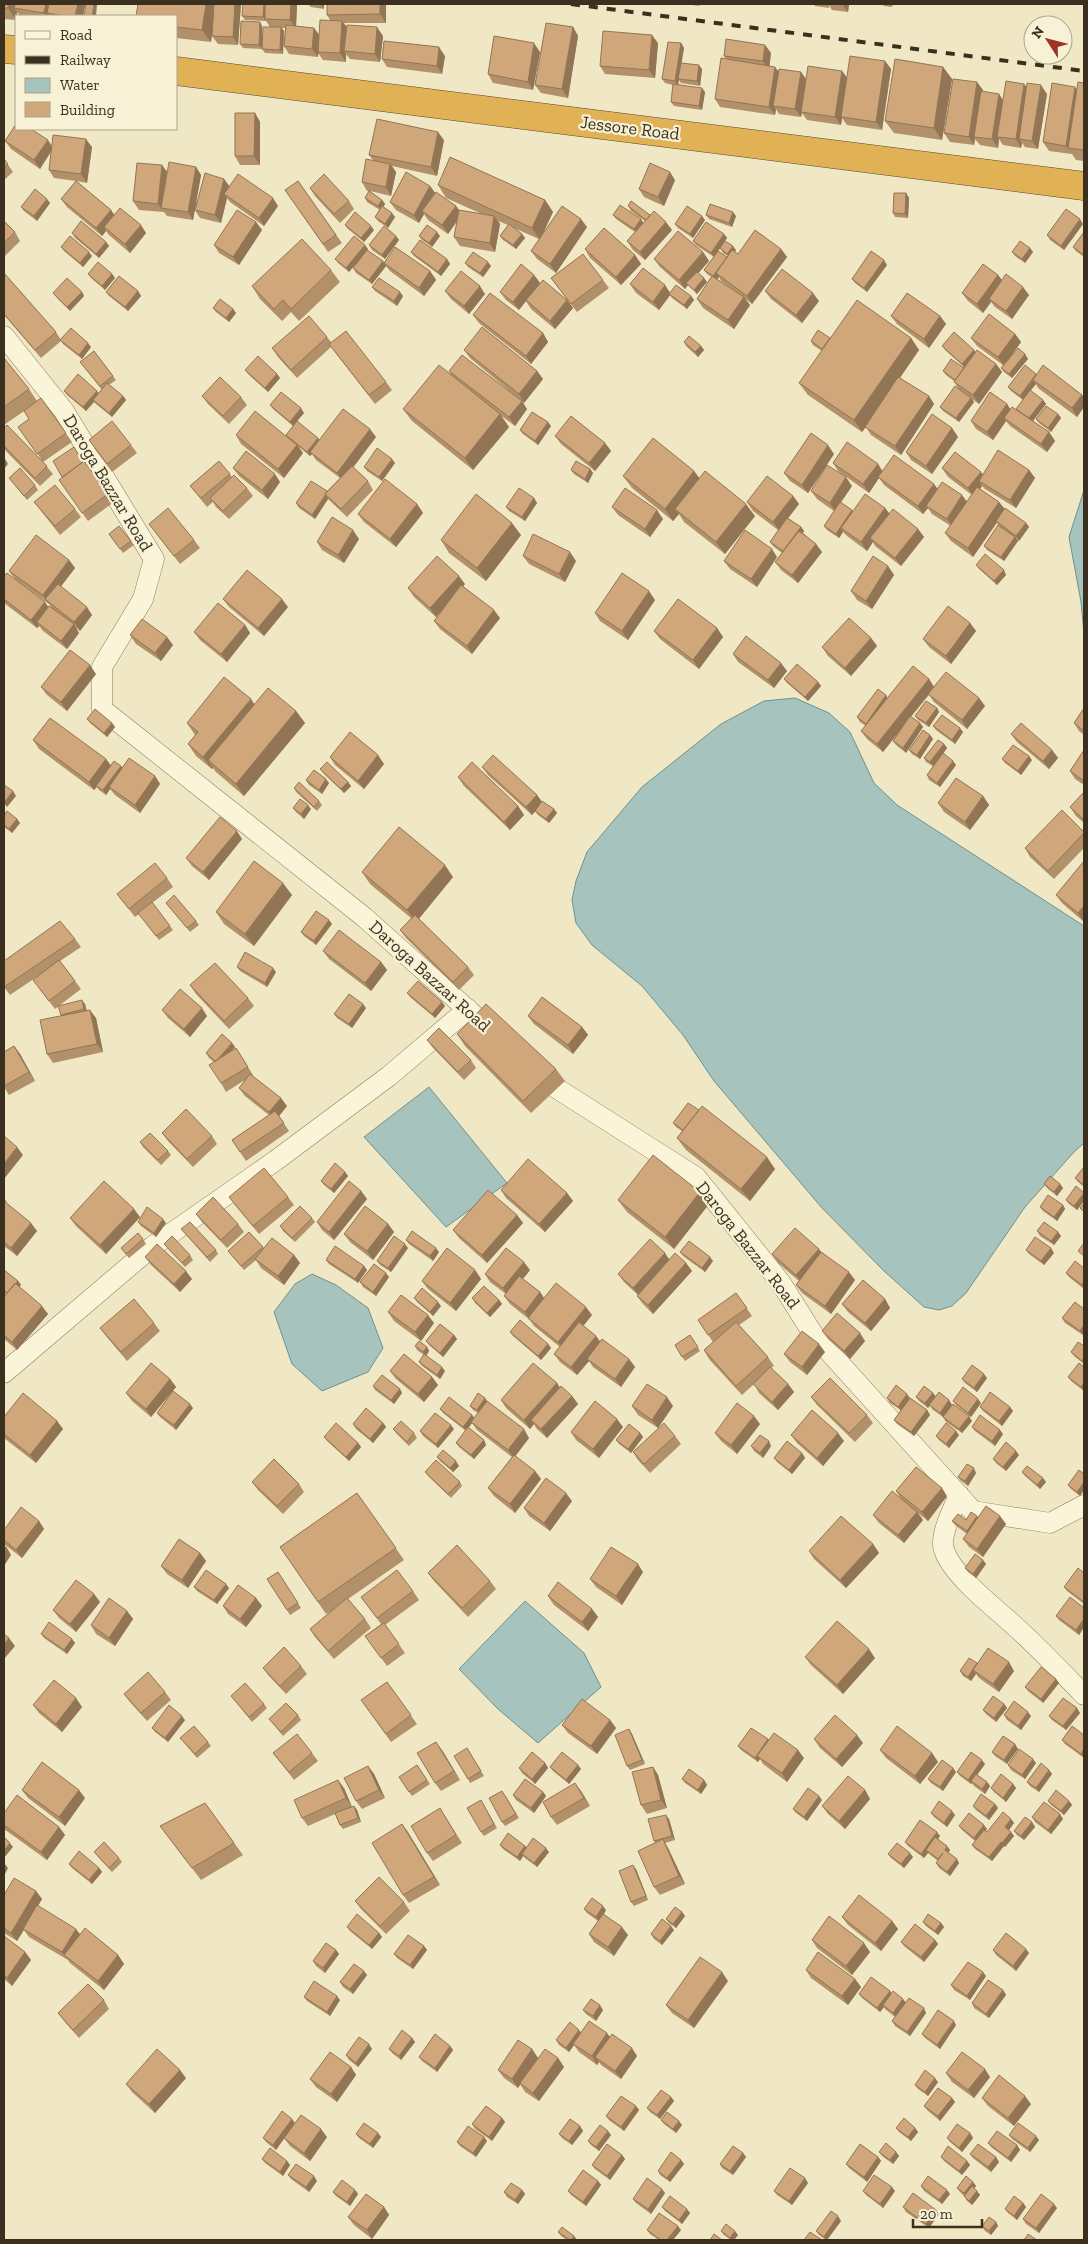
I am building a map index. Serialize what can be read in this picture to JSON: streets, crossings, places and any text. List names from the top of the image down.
{
  "streets": {
    "highway": ["Jessore Road"],
    "street": ["Daroga Bazzar Road"]
  },
  "legend": [
    "Road",
    "Railway",
    "Water",
    "Building"
  ],
  "scale_bar": "20 m",
  "north": "top left"
}
